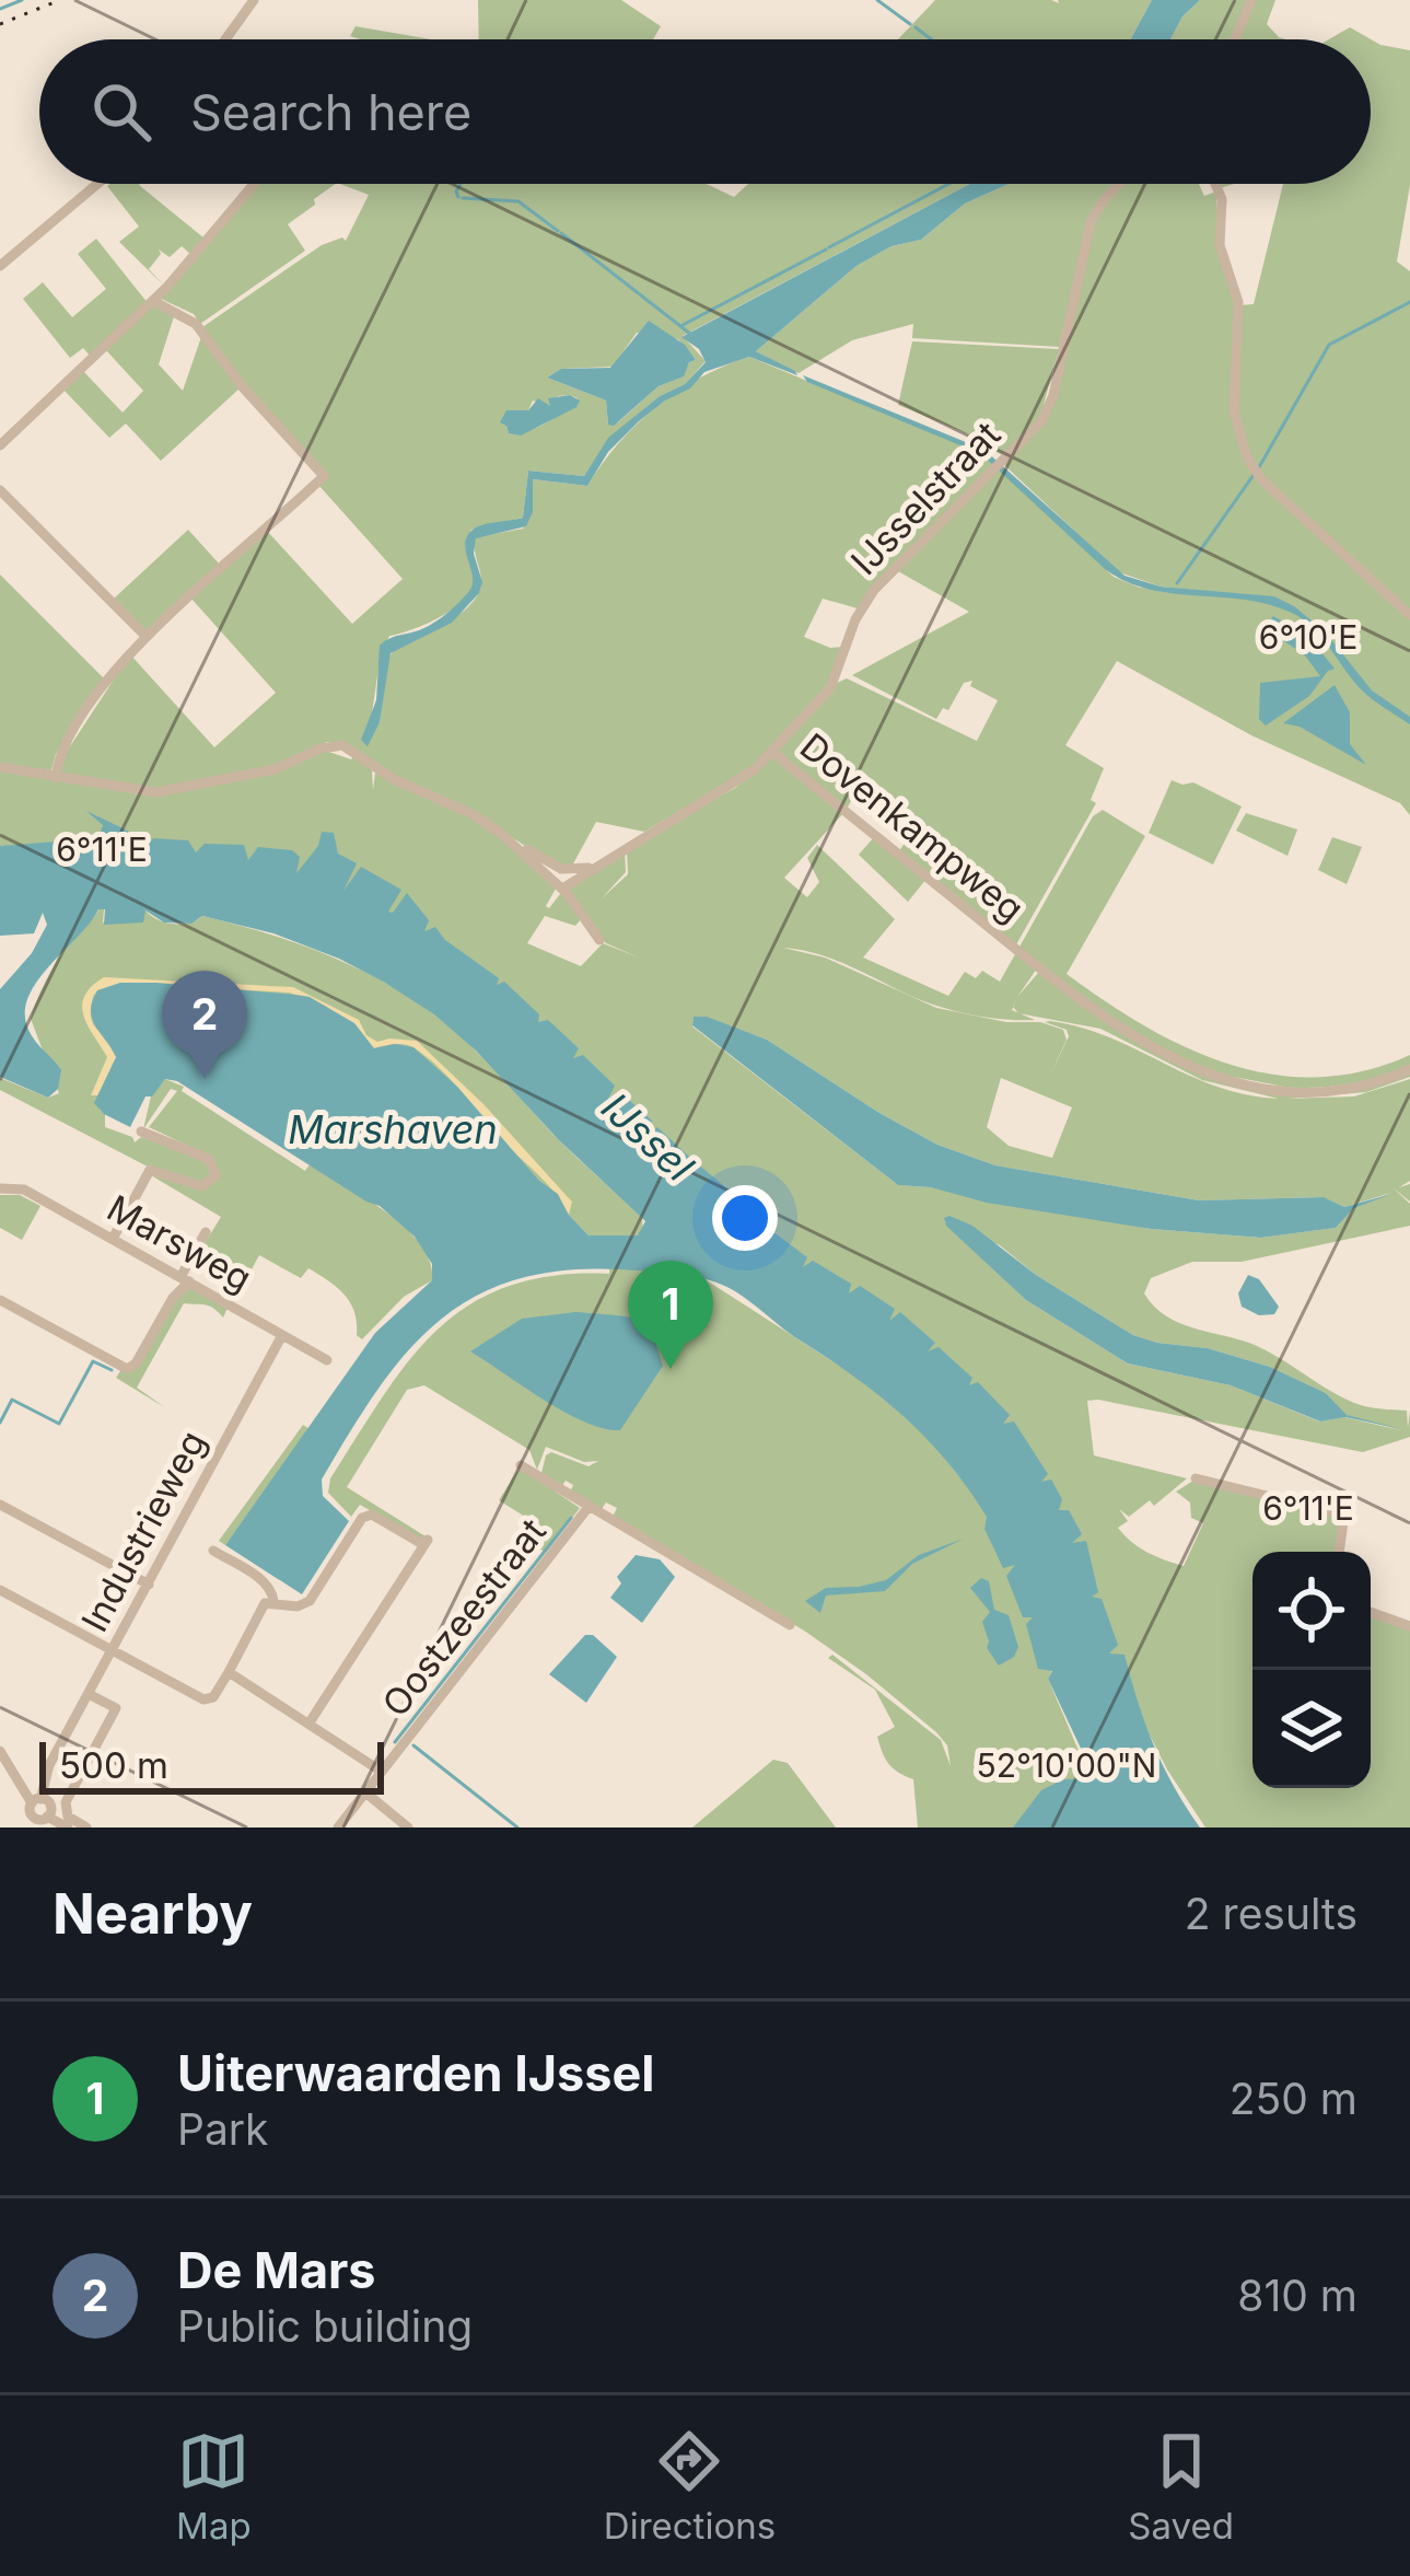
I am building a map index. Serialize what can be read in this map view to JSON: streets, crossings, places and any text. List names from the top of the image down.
{
  "streets": {
    "street": [
      "IJsselstraat",
      "Dovenkampweg",
      "Marsweg",
      "Industrieweg",
      "Oostzeestraat"
    ]
  },
  "crossings": [
    ["IJsselstraat", "Dovenkampweg"],
    ["Marsweg", "Industrieweg"]
  ],
  "water": ["Marshaven", "IJssel"],
  "scale_bar": "500 m",
  "page": {
    "search": "Search here",
    "pins": ["2", "1"],
    "scale": "500 m",
    "heading": ["Nearby", "2 results"],
    "list": [
      {
        "mark": "1",
        "name": "Uiterwaarden IJssel",
        "note": "Park",
        "value": "250 m"
      },
      {
        "mark": "2",
        "name": "De Mars",
        "note": "Public building",
        "value": "810 m"
      }
    ],
    "nav": ["Map", "Directions", "Saved"]
  },
  "coordinates": ["6°10'E", "6°11'E", "52°10'00\"N"]
}
